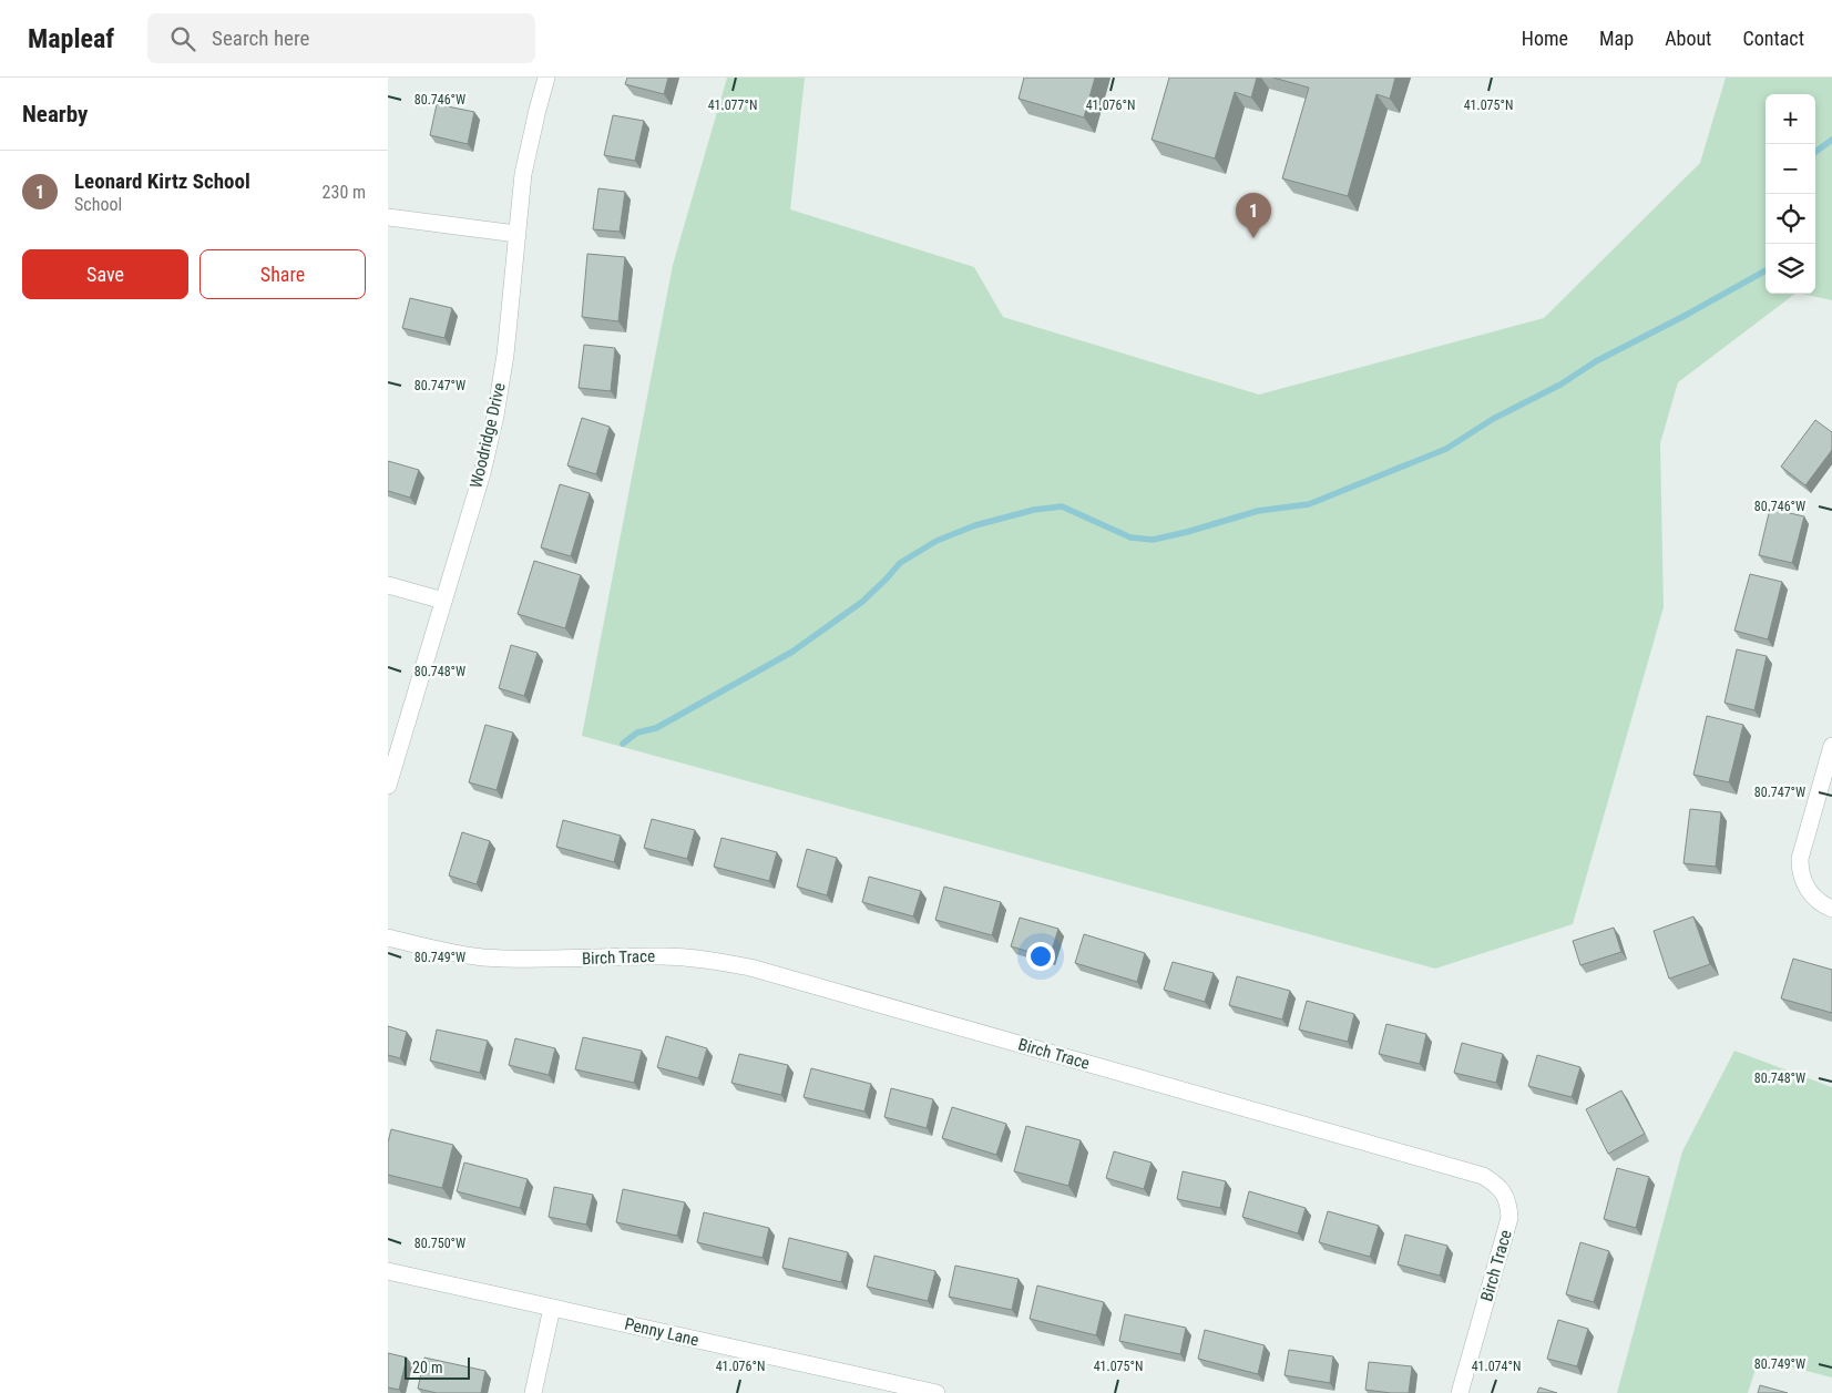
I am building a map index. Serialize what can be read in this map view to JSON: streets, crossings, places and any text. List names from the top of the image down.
{
  "streets": {
    "street": ["Woodridge Drive", "Birch Trace", "Penny Lane"]
  },
  "scale_bar": "20 m",
  "page": {
    "header": "Mapleaf",
    "search": "Search here",
    "nav": [
      "Home",
      "Map",
      "About",
      "Contact"
    ],
    "heading": "Nearby",
    "map_buttons": ["+", "−"],
    "list": [
      {
        "mark": "1",
        "name": "Leonard Kirtz School",
        "note": "School",
        "value": "230 m"
      }
    ],
    "pins": "1",
    "buttons": ["Save", "Share"],
    "scale": "20 m"
  },
  "coordinates": [
    "80.746°W",
    "41.077°N",
    "41.076°N",
    "41.075°N",
    "80.747°W",
    "80.748°W",
    "80.749°W",
    "80.750°W",
    "41.074°N"
  ]
}
